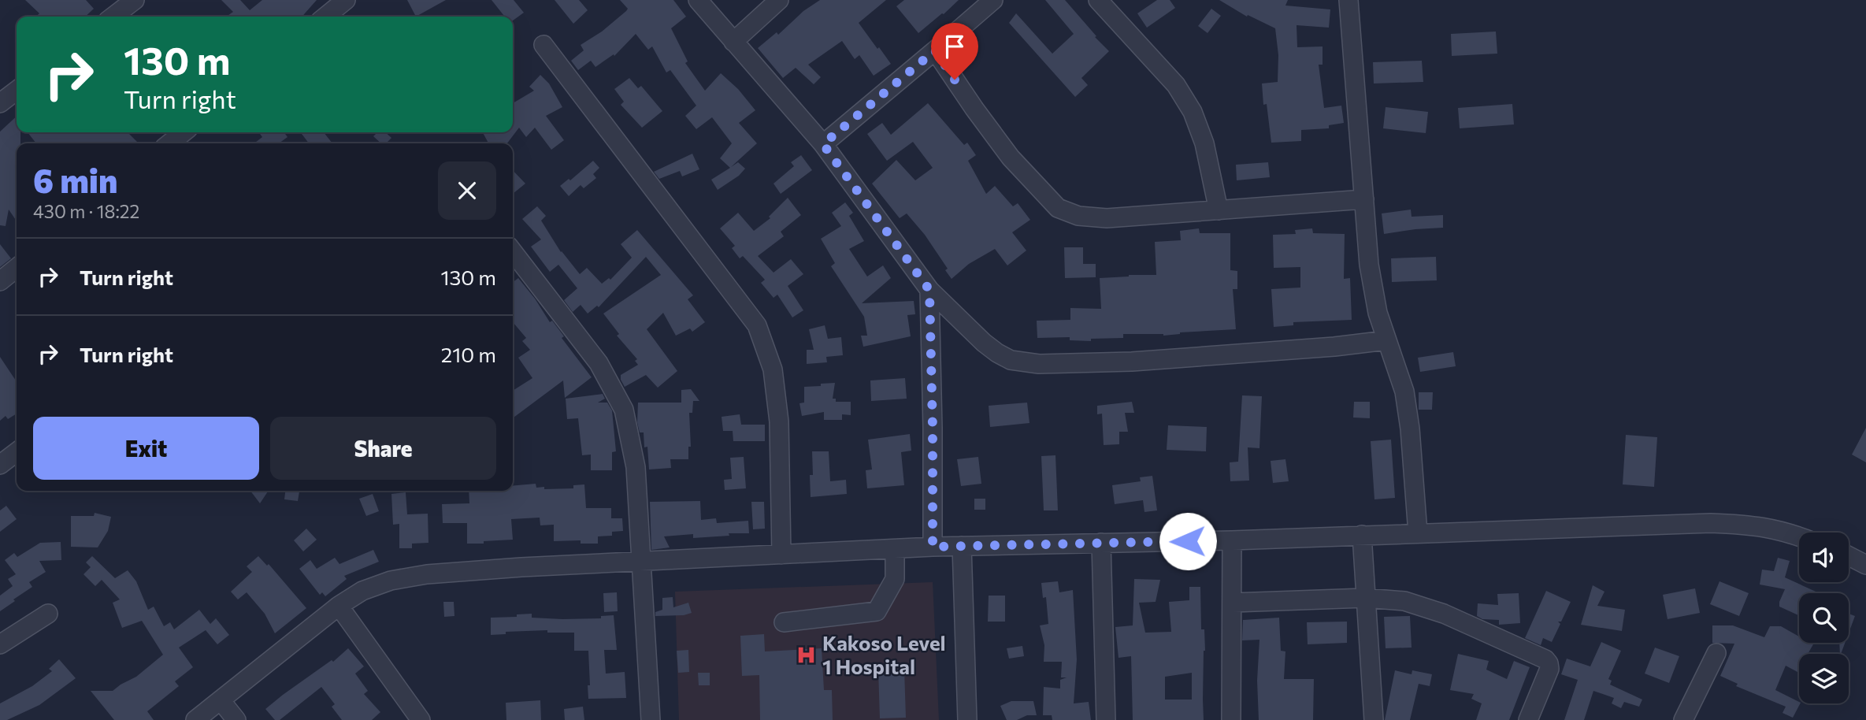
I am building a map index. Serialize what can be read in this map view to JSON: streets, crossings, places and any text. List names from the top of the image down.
{
  "places": {
    "hospital": ["Kakoso Level 1 Hospital"]
  },
  "page": {
    "turn": ["130 m", "Turn right"],
    "heading": ["6 min", "430 m · 18:22"],
    "list": [
      {
        "name": "Turn right",
        "value": "130 m"
      },
      {
        "name": "Turn right",
        "value": "210 m"
      }
    ],
    "buttons": ["Exit", "Share"]
  }
}
